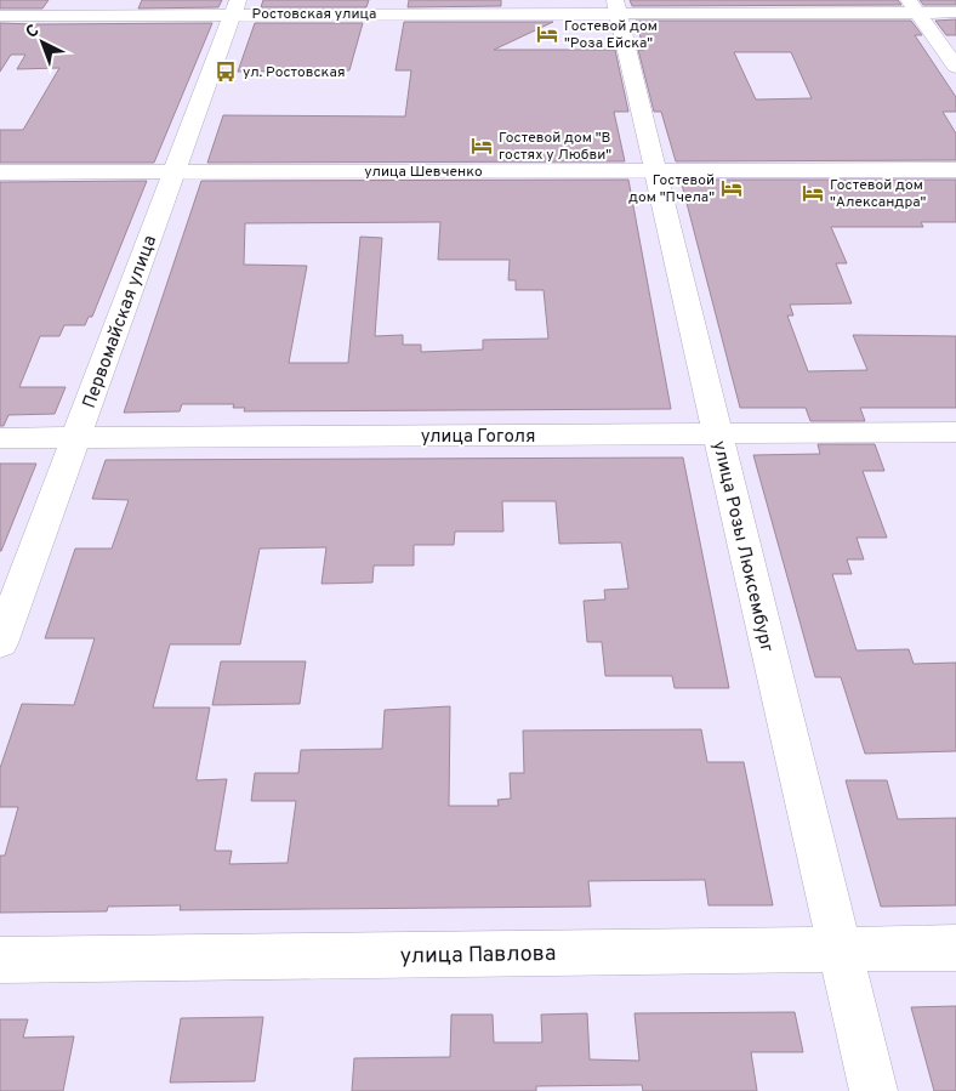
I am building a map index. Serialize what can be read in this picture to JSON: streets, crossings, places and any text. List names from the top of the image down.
{
  "streets": {
    "street": [
      "Ростовская улица",
      "улица Шевченко",
      "Первомайская улица",
      "улица Гоголя",
      "улица Розы Люксембург",
      "улица Павлова"
    ]
  },
  "crossings": [
    ["Ростовская улица", "Первомайская улица"],
    ["Ростовская улица", "улица Розы Люксембург"],
    ["улица Шевченко", "Первомайская улица"],
    ["улица Шевченко", "улица Розы Люксембург"],
    ["Первомайская улица", "улица Гоголя"],
    ["улица Гоголя", "улица Розы Люксембург"],
    ["улица Розы Люксембург", "улица Павлова"]
  ],
  "places": {
    "hotel": [
      "Гостевой дом \"Роза Ейска\"",
      "Гостевой дом \"В гостях у Любви\"",
      "Гостевой дом \"Пчела\"",
      "Гостевой дом \"Александра\""
    ],
    "bus stop": ["ул. Ростовская"]
  },
  "north": "top left"
}
